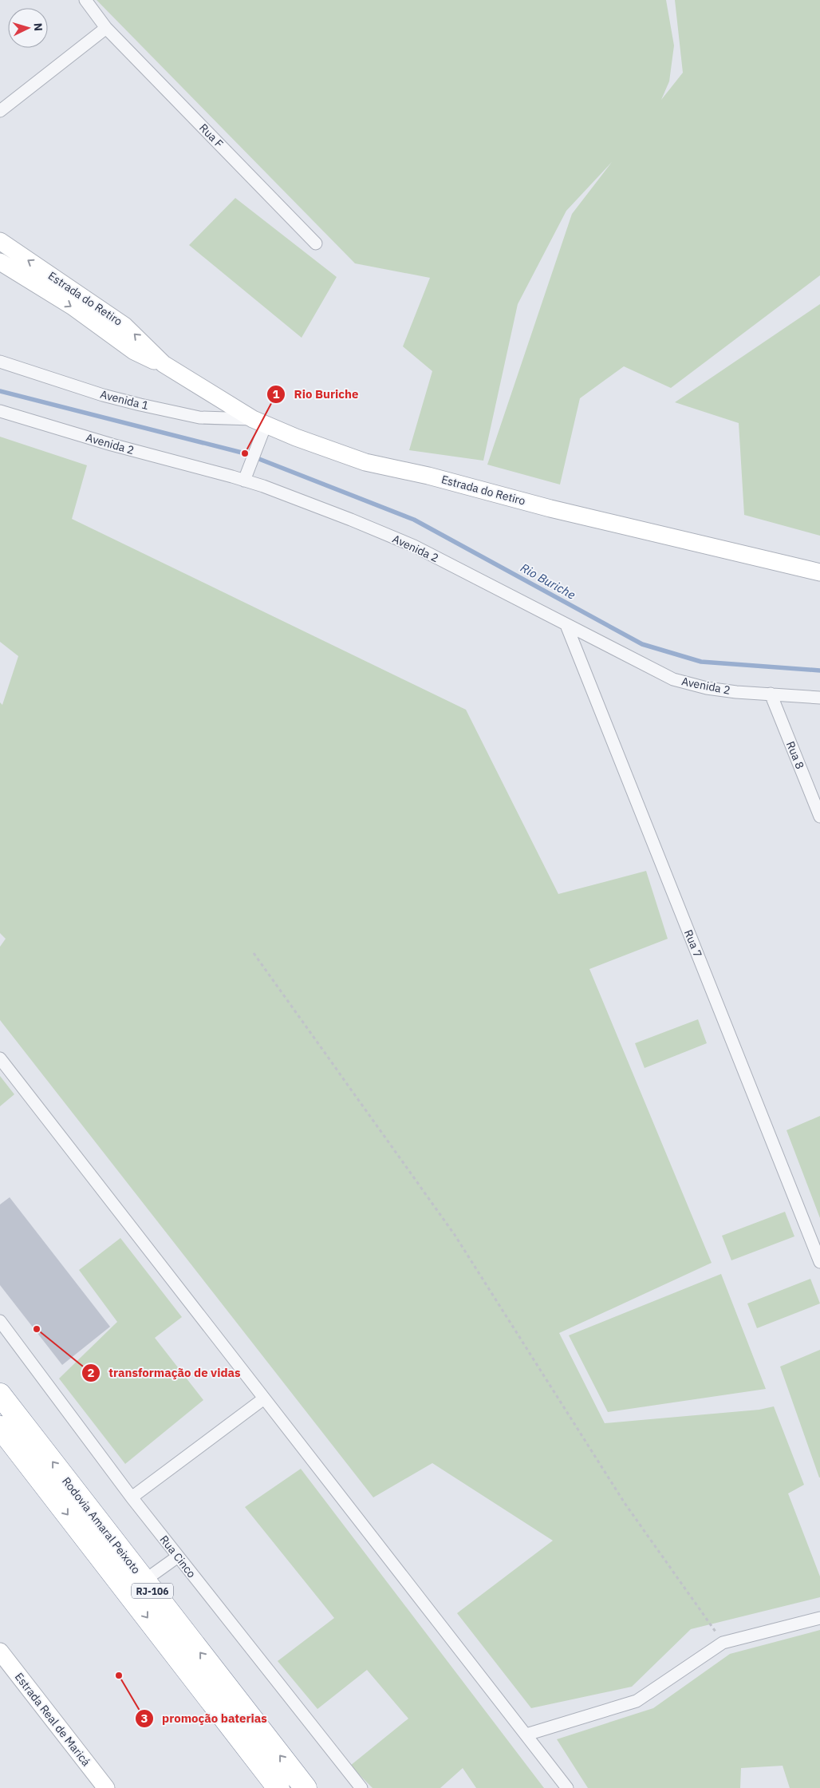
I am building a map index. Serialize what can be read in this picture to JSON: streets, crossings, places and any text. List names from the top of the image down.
{
  "streets": {
    "highway": ["Rodovia Amaral Peixoto", "RJ-106"],
    "street": [
      "Rua F",
      "Estrada do Retiro",
      "Avenida 1",
      "Avenida 2",
      "Rua 8",
      "Rua 7",
      "Rua Cinco",
      "Estrada Real de Maricá"
    ]
  },
  "crossings": [
    ["Estrada do Retiro", "Avenida 1"],
    ["Avenida 2", "Rua 8"],
    ["Avenida 2", "Rua 7"]
  ],
  "water": ["Rio Buriche"],
  "places": ["Rio Buriche", "transformação de vidas", "promoção baterias"],
  "north": "right"
}
